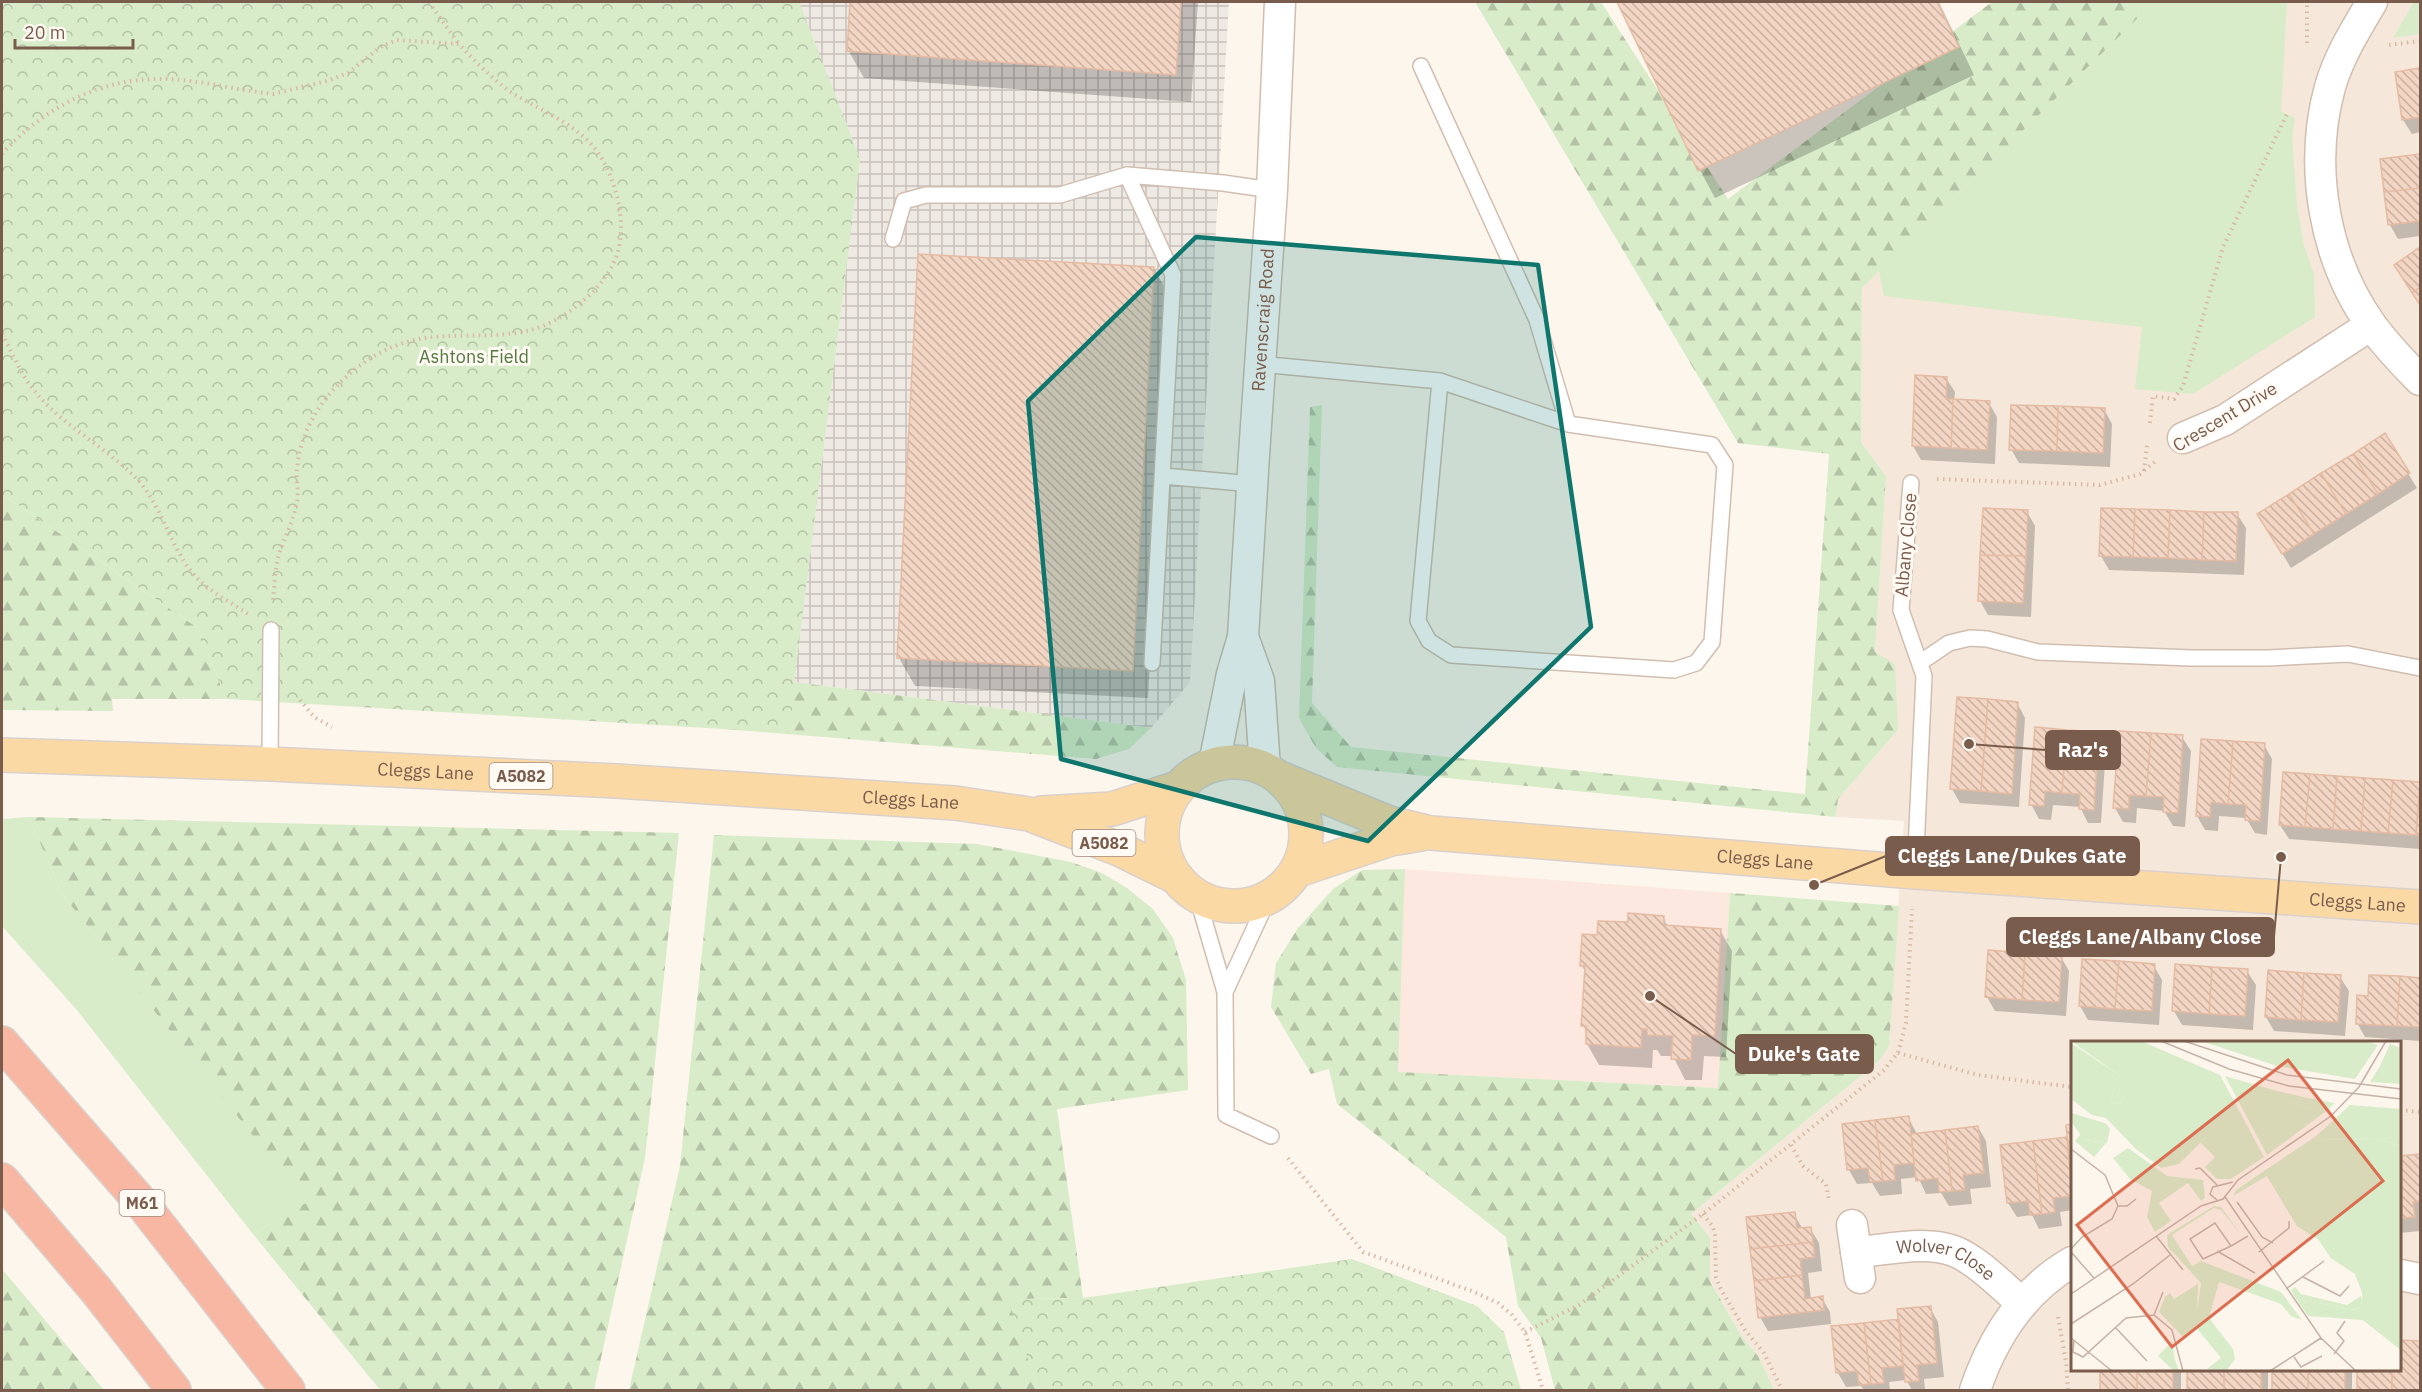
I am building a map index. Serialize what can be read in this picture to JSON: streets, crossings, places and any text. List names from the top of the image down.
{
  "streets": {
    "highway": ["M61"],
    "main road": ["Cleggs Lane", "A5082"],
    "street": ["Ravenscraig Road", "Crescent Drive", "Wolver Close"],
    "lane": ["Albany Close"]
  },
  "crossings": [
    ["Ravenscraig Road", "Cleggs Lane"],
    ["Ravenscraig Road", "A5082"],
    ["Crescent Drive", "Albany Close"],
    ["Albany Close", "Cleggs Lane"],
    ["Cleggs Lane", "A5082"]
  ],
  "parks": ["Ashtons Field"],
  "places": [
    "Raz's",
    "Cleggs Lane/Albany Close",
    "Cleggs Lane/Dukes Gate",
    "Duke's Gate"
  ],
  "scale_bar": "20 m"
}
